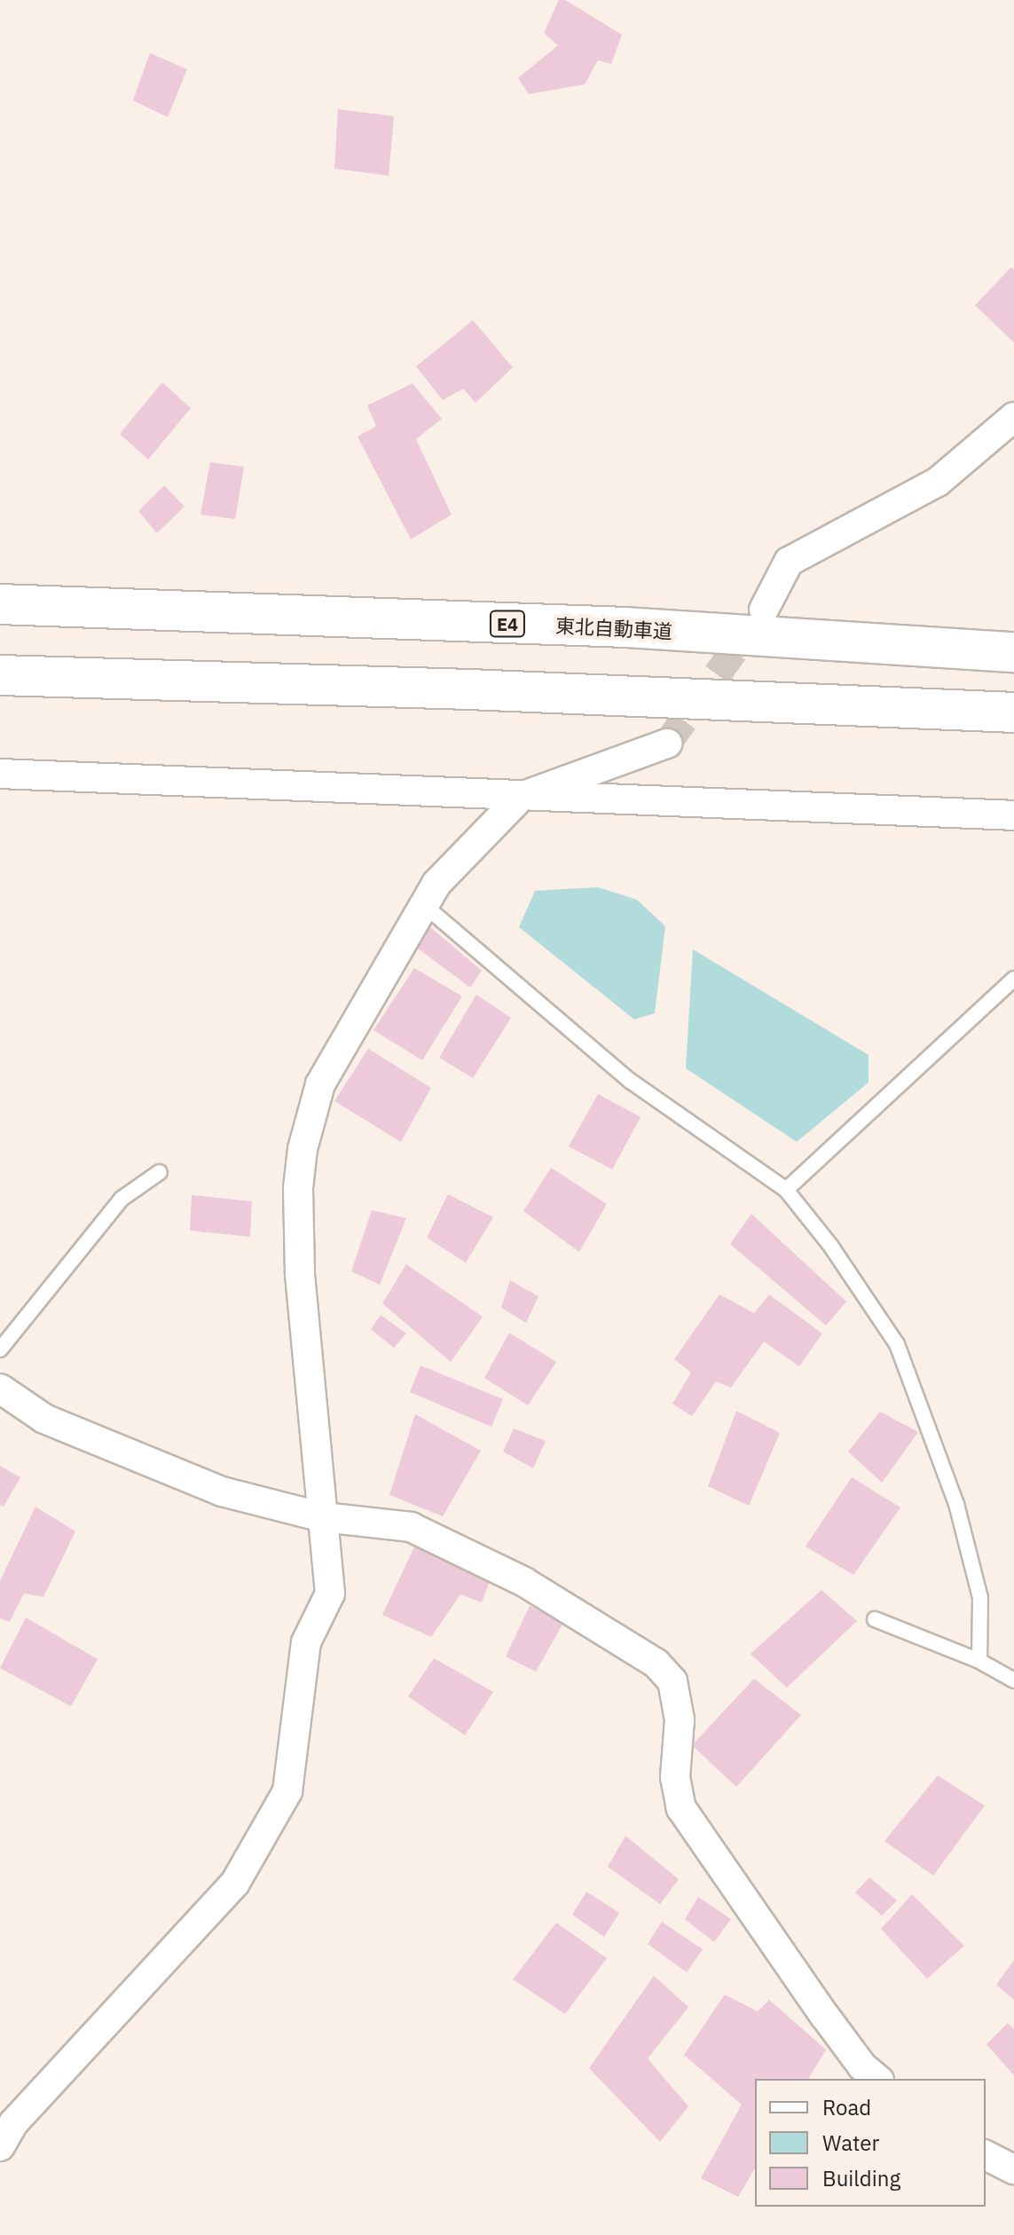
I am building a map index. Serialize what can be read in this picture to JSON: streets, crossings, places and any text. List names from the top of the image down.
{
  "streets": {
    "highway": ["E4", "東北自動車道"]
  },
  "legend": ["Road", "Water", "Building"]
}
